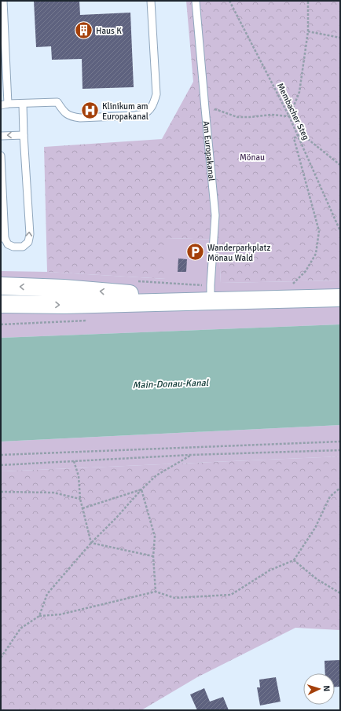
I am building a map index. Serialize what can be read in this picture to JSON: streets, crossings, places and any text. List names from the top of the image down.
{
  "streets": {
    "lane": ["Am Europakanal"],
    "path": ["Membacher Steg"]
  },
  "water": ["Main-Donau-Kanal"],
  "parks": ["Mönau"],
  "places": {
    "building": ["Haus K"],
    "hospital": ["Klinikum am Europakanal"],
    "parking": ["Wanderparkplatz Mönau Wald"]
  },
  "north": "right"
}
